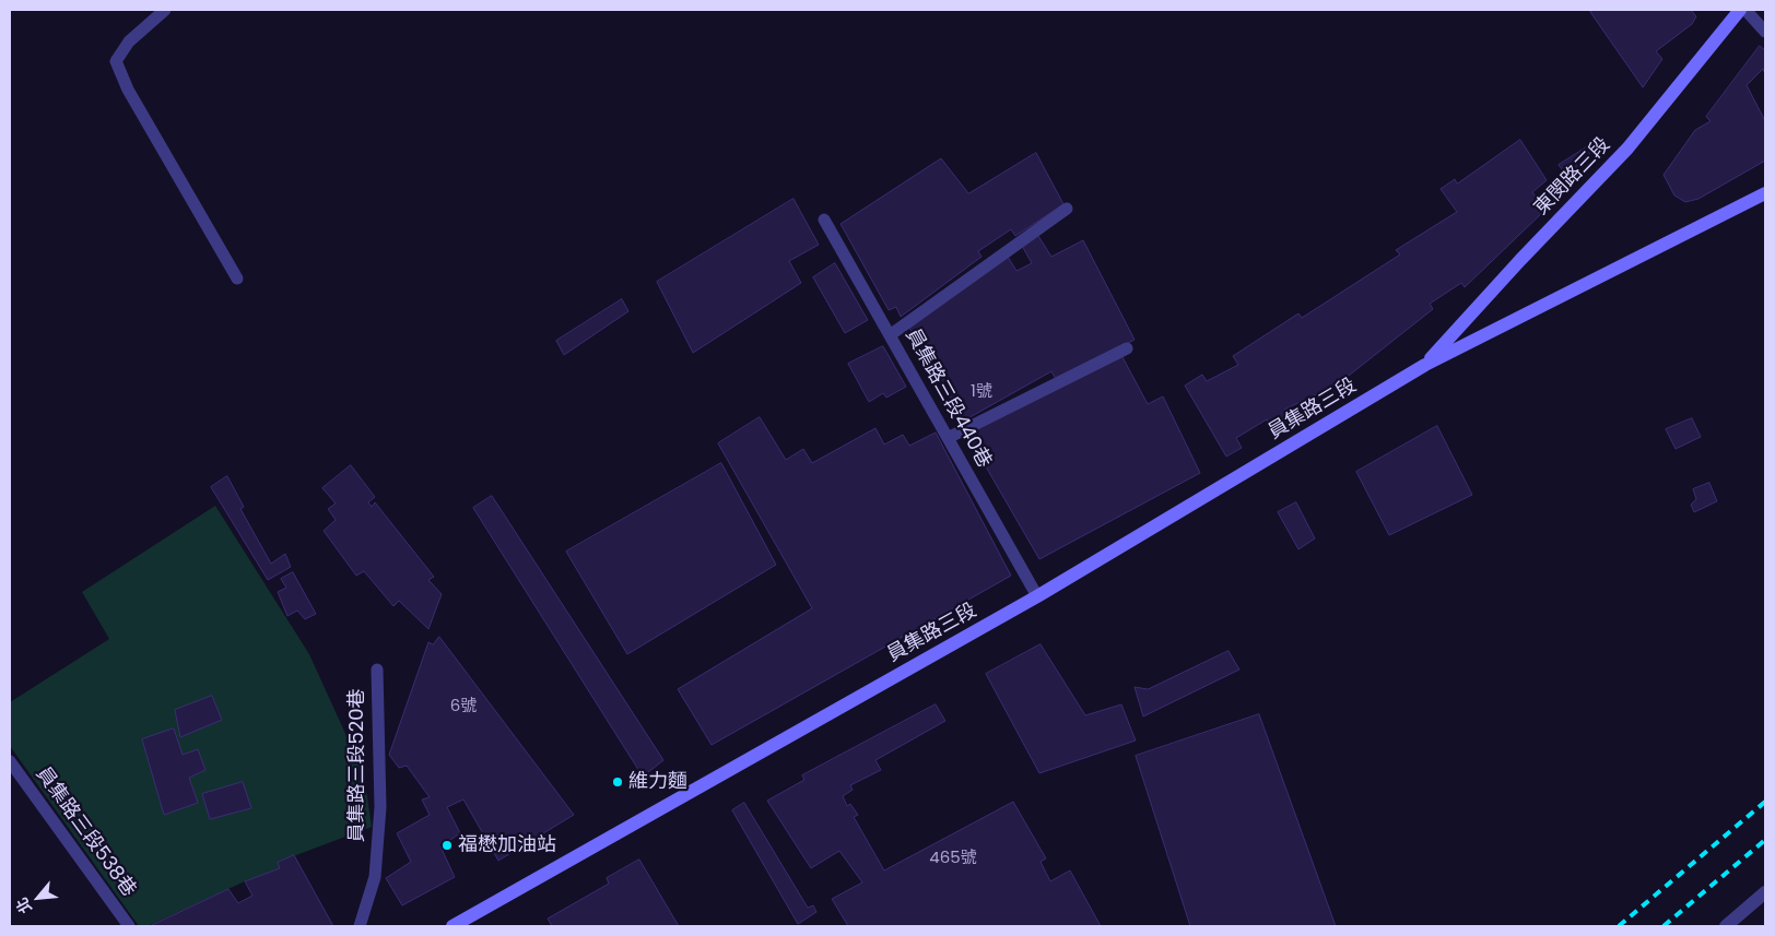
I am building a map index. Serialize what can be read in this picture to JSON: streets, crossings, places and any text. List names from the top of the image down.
{
  "streets": {
    "main road": ["東閔路三段", "員集路三段"],
    "lane": ["員集路三段440巷", "員集路三段520巷", "員集路三段538巷"]
  },
  "crossings": [
    ["東閔路三段", "員集路三段"],
    ["員集路三段440巷", "員集路三段"]
  ],
  "places": ["維力麵", "福懋加油站"],
  "house_numbers": ["1號", "6號", "465號"],
  "north": "bottom left"
}
